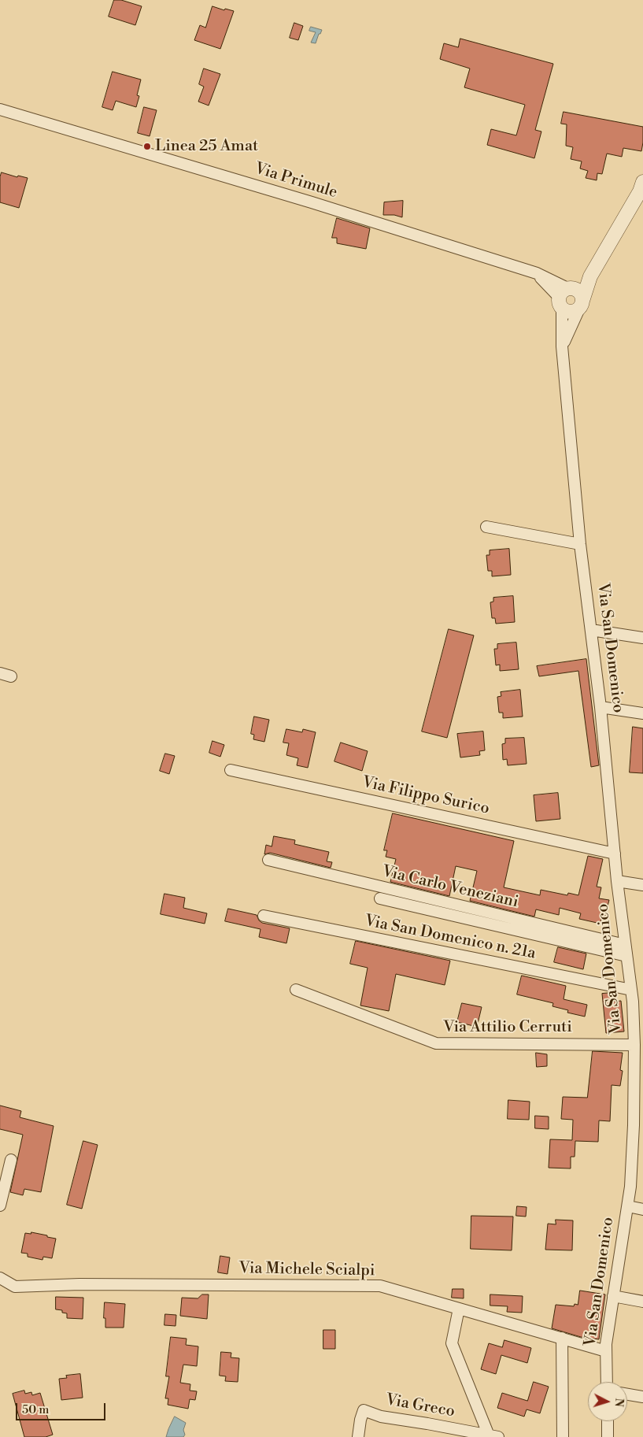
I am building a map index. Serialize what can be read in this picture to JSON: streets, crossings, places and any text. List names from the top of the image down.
{
  "streets": {
    "street": [
      "Via Primule",
      "Via San Domenico",
      "Via Filippo Surico",
      "Via Carlo Veneziani",
      "Via San Domenico n. 21a",
      "Via Attilio Cerruti",
      "Via Michele Scialpi",
      "Via Greco"
    ]
  },
  "crossings": [
    ["Via Primule", "Via San Domenico"],
    ["Via San Domenico", "Via Filippo Surico"],
    ["Via San Domenico", "Via Carlo Veneziani"],
    ["Via San Domenico", "Via San Domenico n. 21a"],
    ["Via San Domenico", "Via Attilio Cerruti"],
    ["Via San Domenico", "Via Michele Scialpi"]
  ],
  "places": ["Linea 25 Amat"],
  "scale_bar": "50 m",
  "north": "right"
}
